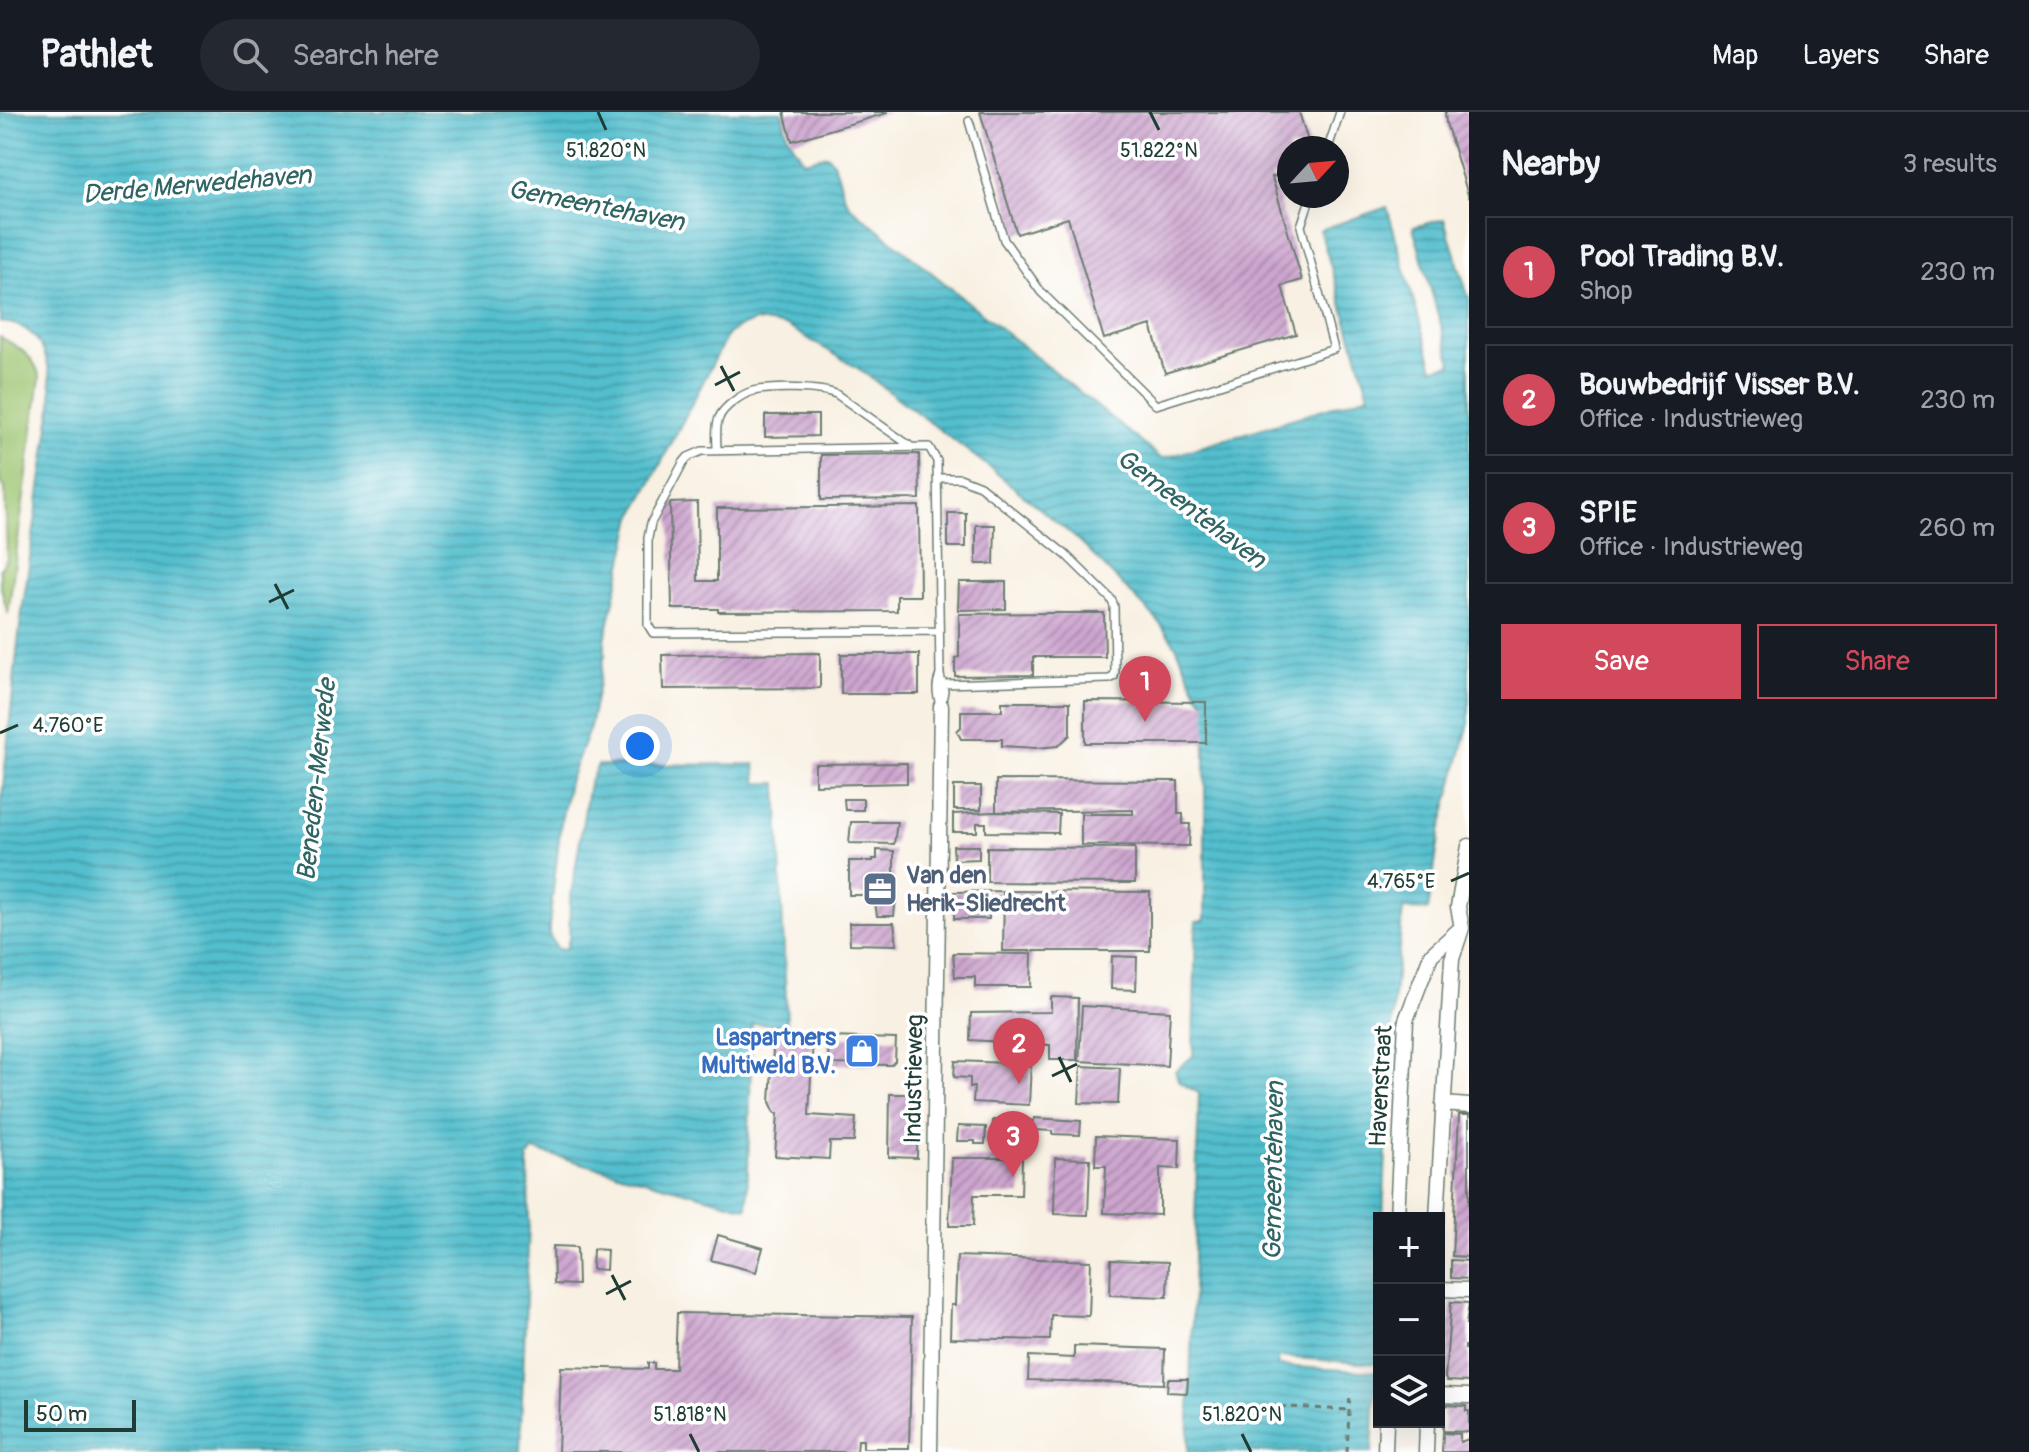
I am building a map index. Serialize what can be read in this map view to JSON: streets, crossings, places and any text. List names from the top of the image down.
{
  "streets": {
    "street": ["Industrieweg", "Havenstraat"]
  },
  "water": ["Derde Merwedehaven", "Gemeentehaven", "Beneden-Merwede"],
  "places": {
    "office": ["Van den Herik-Sliedrecht"],
    "shop": ["Laspartners Multiweld B.V."]
  },
  "scale_bar": "50 m",
  "north": "top right",
  "page": {
    "header": "Pathlet",
    "search": "Search here",
    "nav": ["Map", "Layers", "Share"],
    "heading": ["Nearby", "3 results"],
    "list": [
      {
        "mark": "1",
        "name": "Pool Trading B.V.",
        "note": "Shop",
        "value": "230 m"
      },
      {
        "mark": "2",
        "name": "Bouwbedrijf Visser B.V.",
        "note": "Office · Industrieweg",
        "value": "230 m"
      },
      {
        "mark": "3",
        "name": "SPIE",
        "note": "Office · Industrieweg",
        "value": "260 m"
      }
    ],
    "buttons": ["Save", "Share"],
    "pins": ["1", "2", "3"],
    "map_buttons": ["+", "−"],
    "scale": "50 m"
  },
  "coordinates": [
    "51.820°N",
    "51.822°N",
    "4.760°E",
    "4.765°E",
    "51.818°N"
  ]
}
